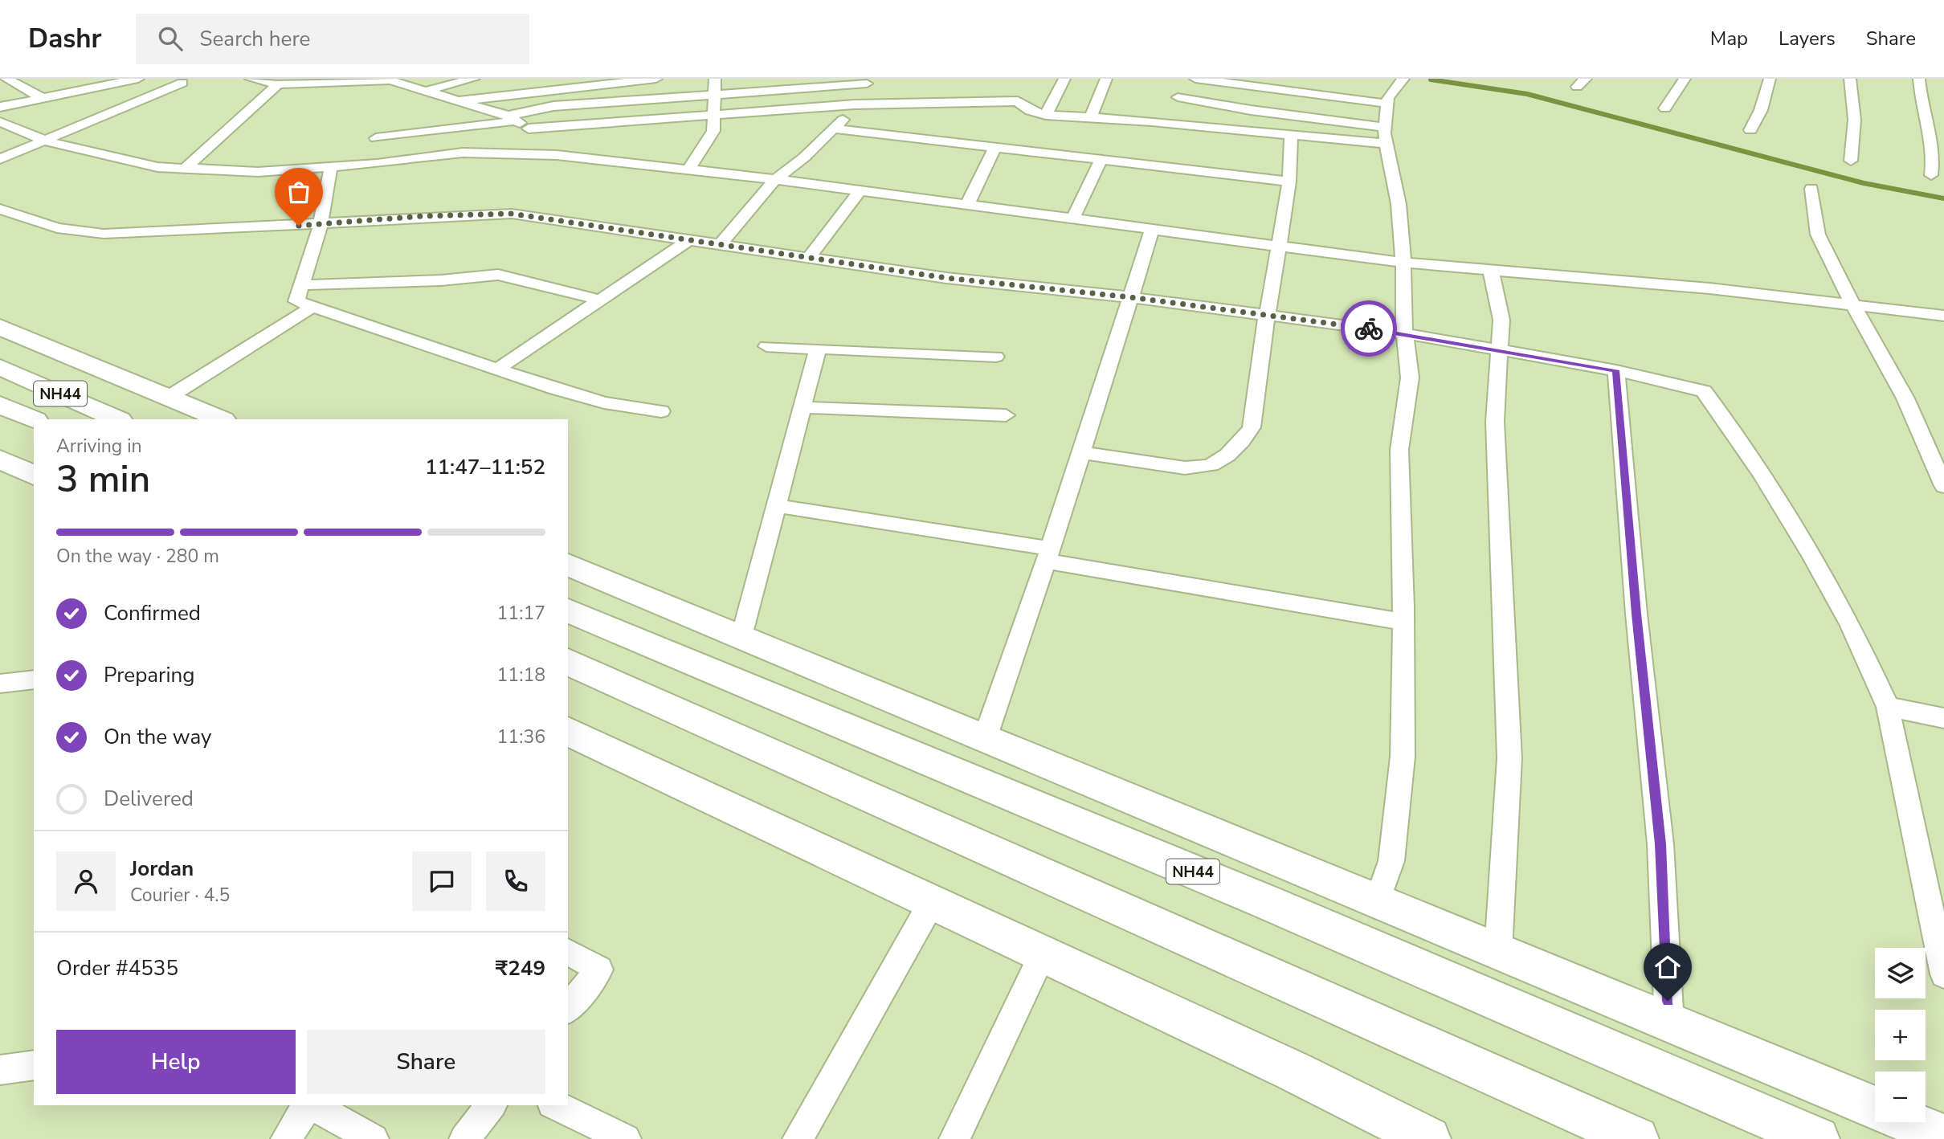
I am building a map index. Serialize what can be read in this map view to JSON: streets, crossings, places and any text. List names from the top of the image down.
{
  "streets": {
    "main road": ["NH44"]
  },
  "page": {
    "header": "Dashr",
    "search": "Search here",
    "nav": ["Map", "Layers", "Share"],
    "heading": ["3 min", "Arriving in", "11:47–11:52"],
    "panel": [
      "Jordan",
      "Courier · 4.5",
      "Order #4535",
      "₹249"
    ],
    "bar": "On the way · 280 m",
    "list": [
      ["Confirmed", "11:17"],
      ["Preparing", "11:18"],
      ["On the way", "11:36"],
      "Delivered"
    ],
    "map_buttons": ["+", "−"],
    "buttons": ["Help", "Share"]
  }
}
